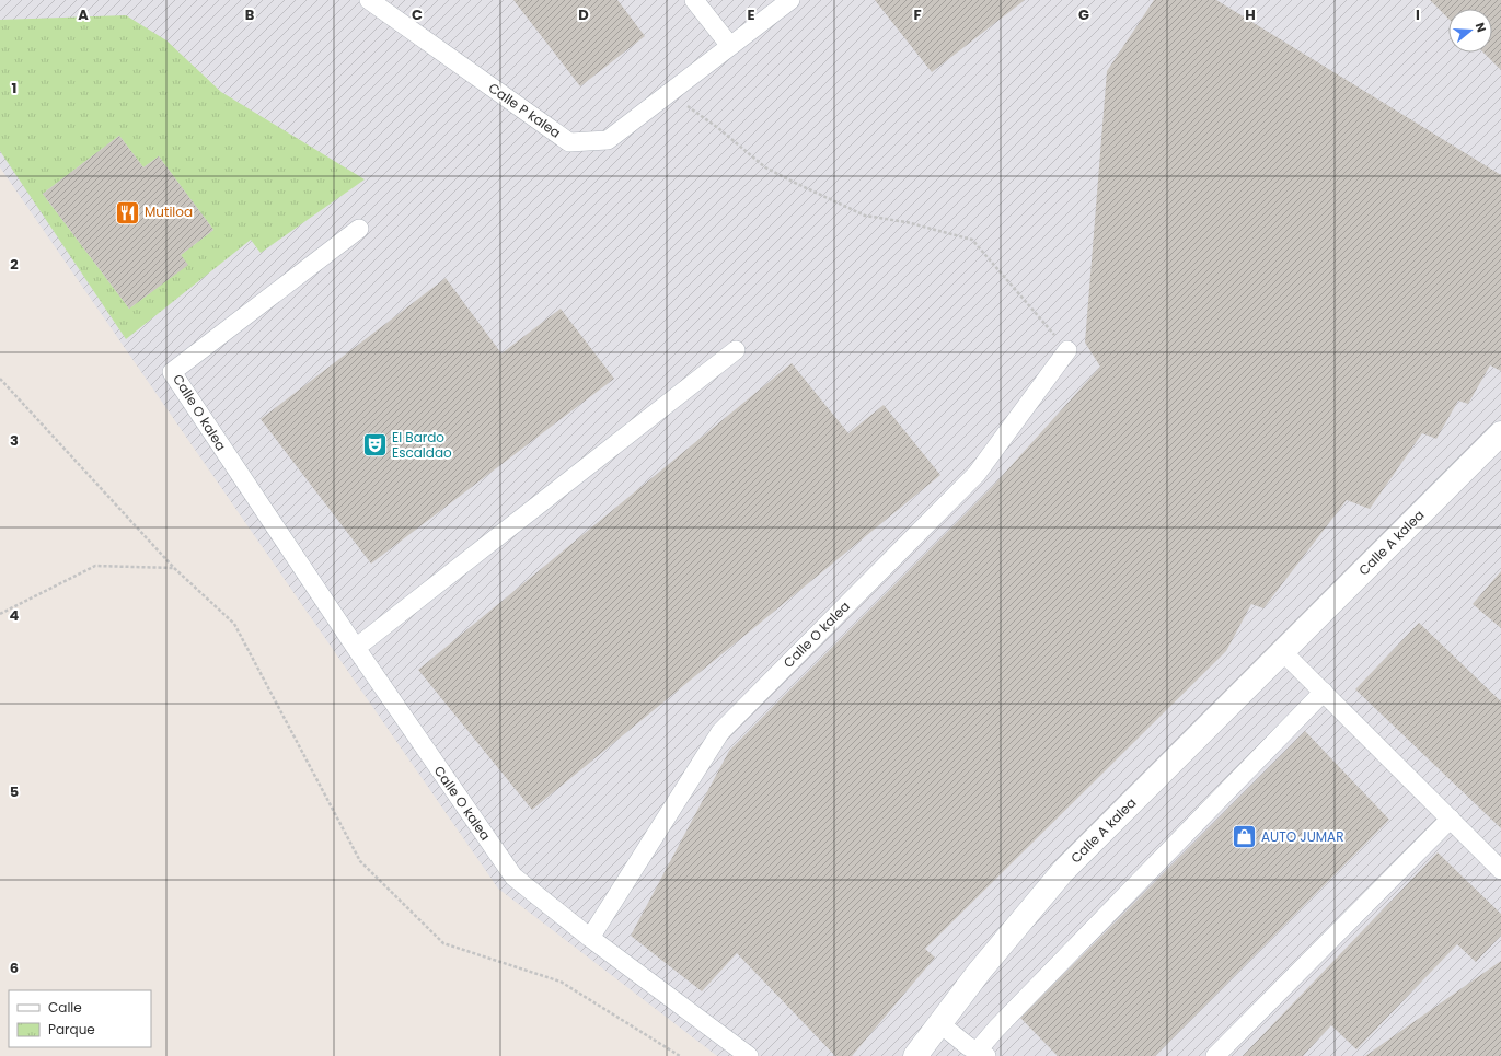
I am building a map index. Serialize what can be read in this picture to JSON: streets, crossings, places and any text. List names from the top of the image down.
{
  "streets": {
    "street": ["Calle P kalea", "Calle O kalea", "Calle A kalea"]
  },
  "places": {
    "restaurant": ["Mutiloa"],
    "theatre": ["El Bardo Escaldao"],
    "shop": ["AUTO JUMAR"]
  },
  "legend": ["Calle", "Parque"],
  "north": "right",
  "grid": {
    "columns": [
      "A",
      "B",
      "C",
      "D",
      "E",
      "F",
      "G",
      "H",
      "I"
    ],
    "rows": [
      "1",
      "2",
      "3",
      "4",
      "5",
      "6"
    ]
  }
}
